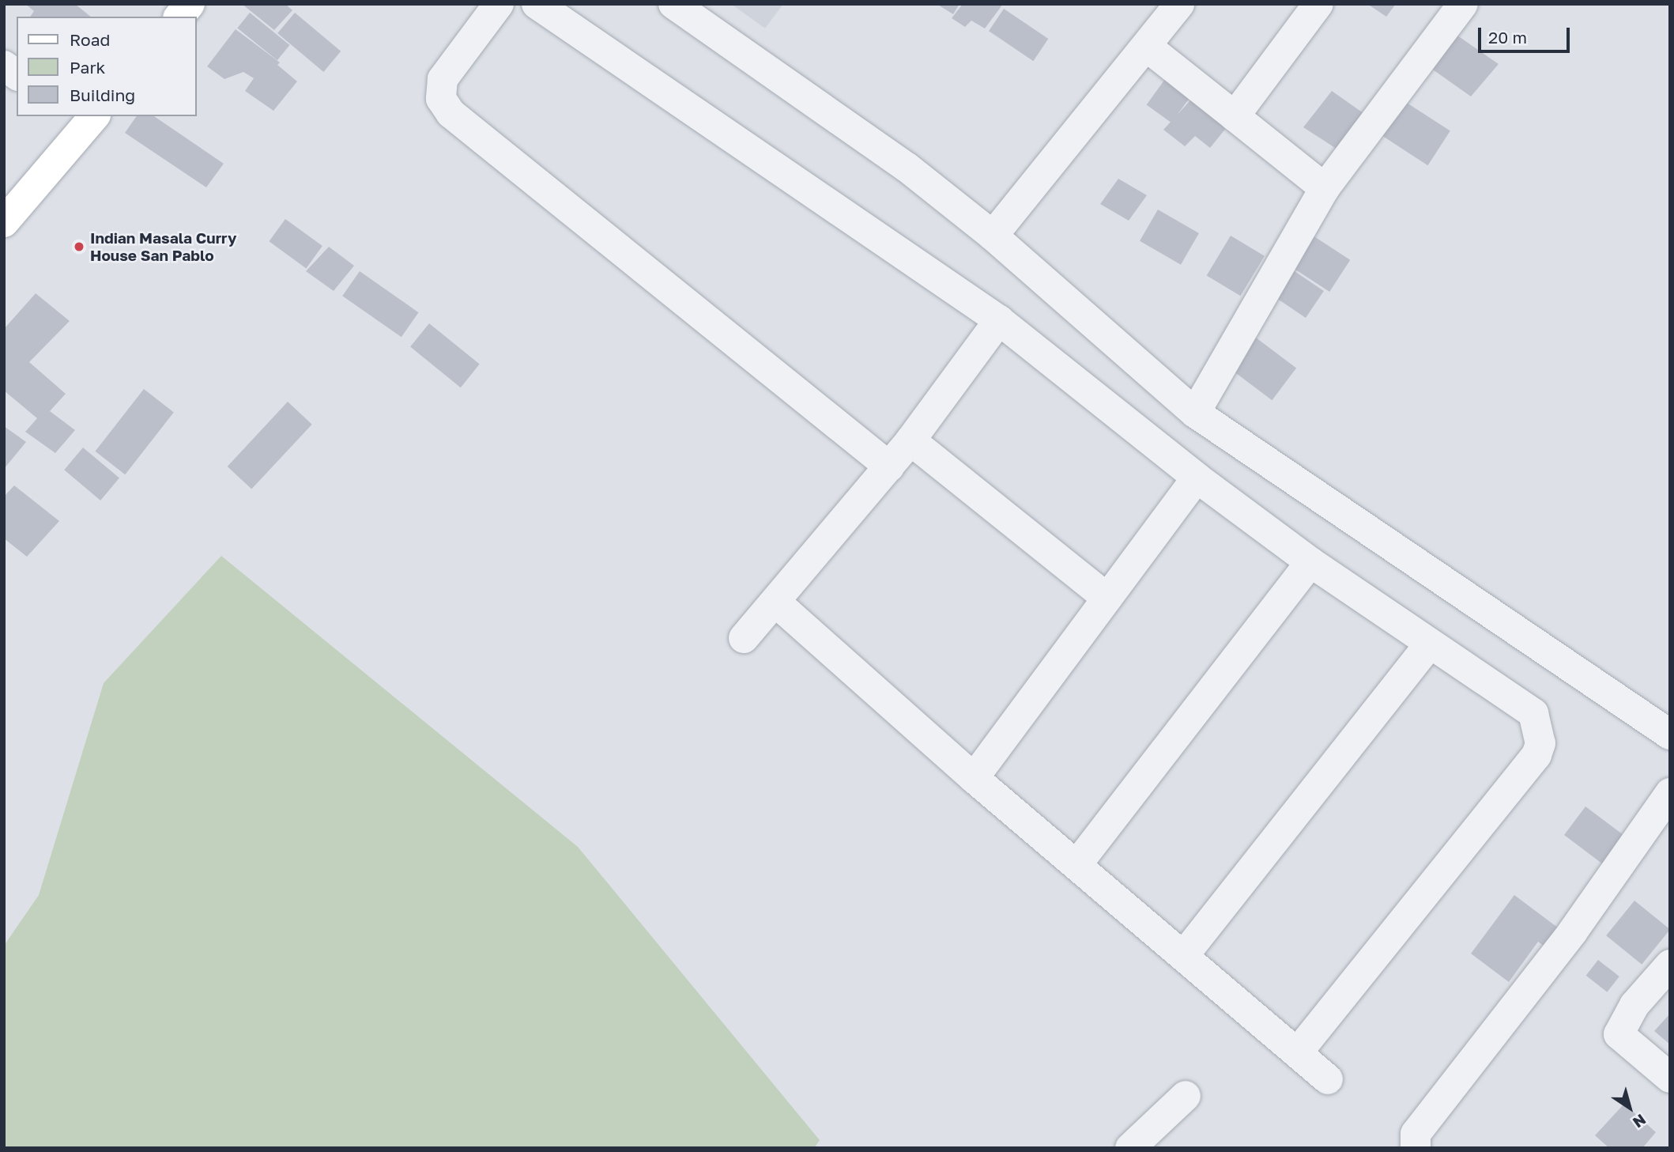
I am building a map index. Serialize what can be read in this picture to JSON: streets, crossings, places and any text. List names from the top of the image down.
{
  "places": ["Indian Masala Curry House San Pablo"],
  "legend": ["Road", "Park", "Building"],
  "scale_bar": "20 m",
  "north": "bottom right"
}
